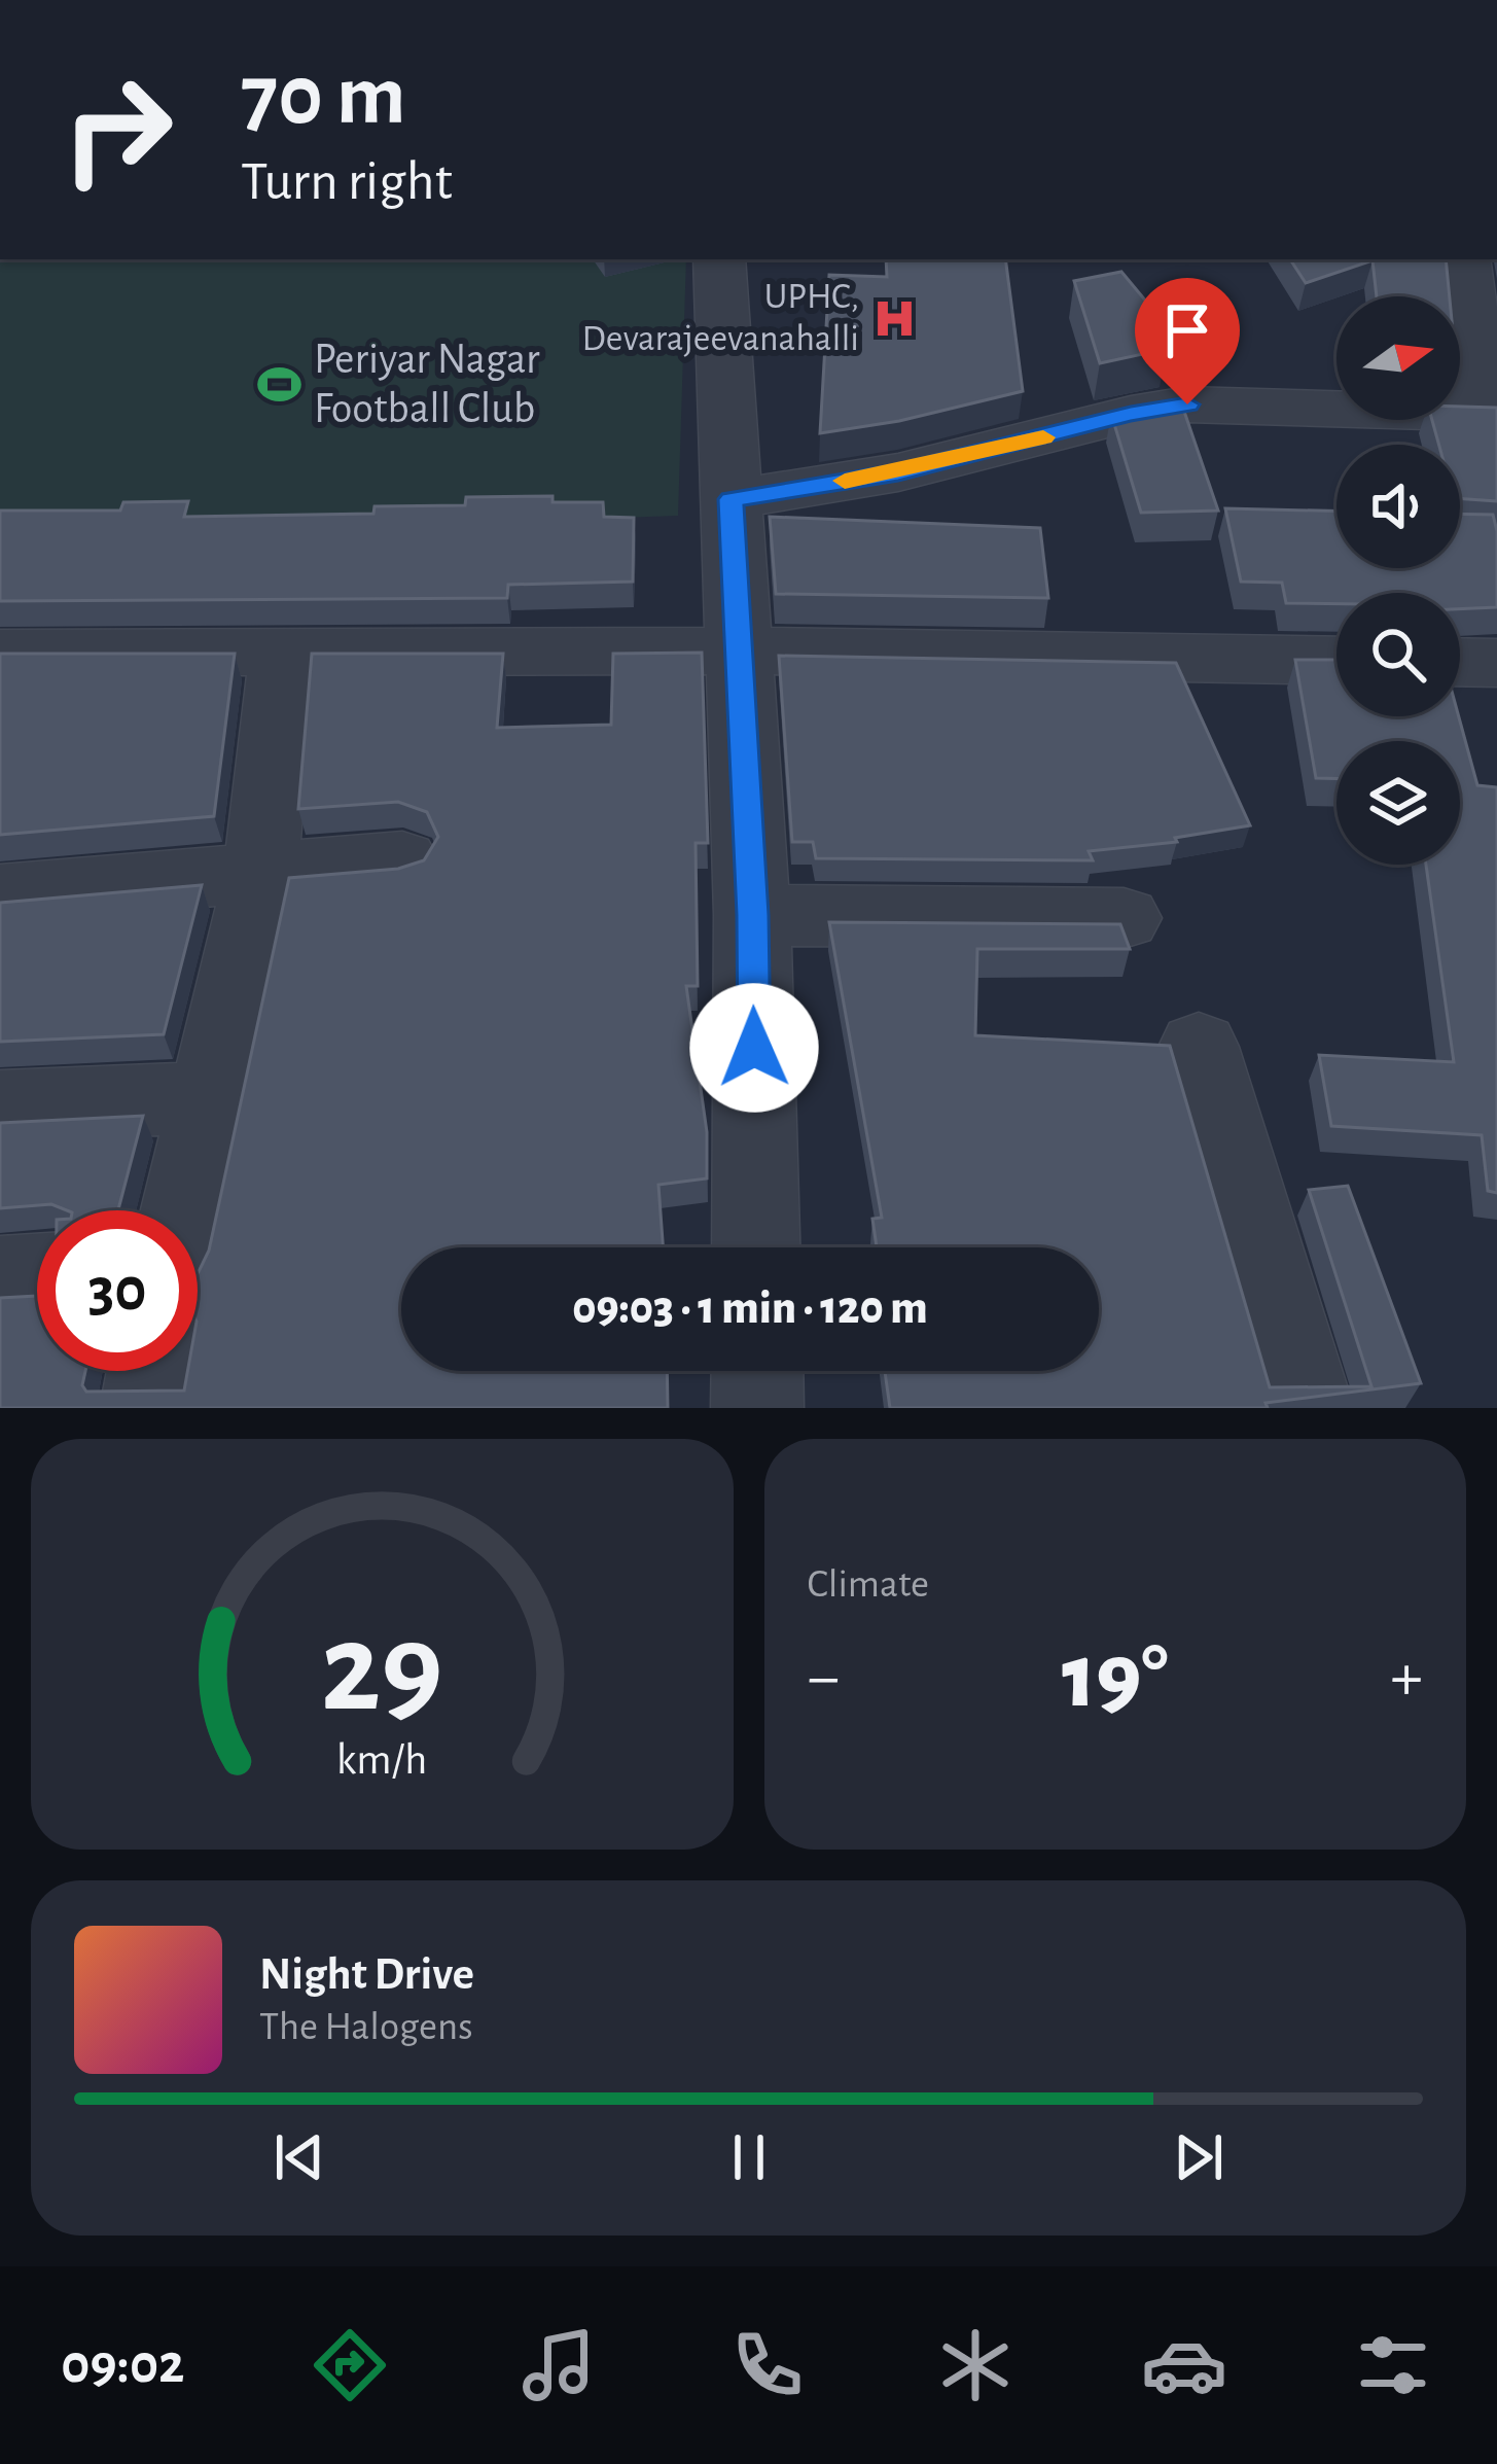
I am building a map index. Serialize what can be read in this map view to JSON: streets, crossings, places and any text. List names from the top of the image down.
{
  "places": {
    "hospital": ["UPHC, Devarajeevanahalli"],
    "sports": ["Periyar Nagar Football Club"]
  },
  "north": "right",
  "page": {
    "turn": ["70 m", "Turn right"],
    "limit": "30",
    "trip": "09:03 · 1 min · 120 m",
    "tile": "Climate",
    "heat": ["−", "19°", "+"],
    "song": ["Night Drive", "The Halogens"],
    "tabs": "09:02",
    "gauge": ["29", "km/h"]
  }
}
